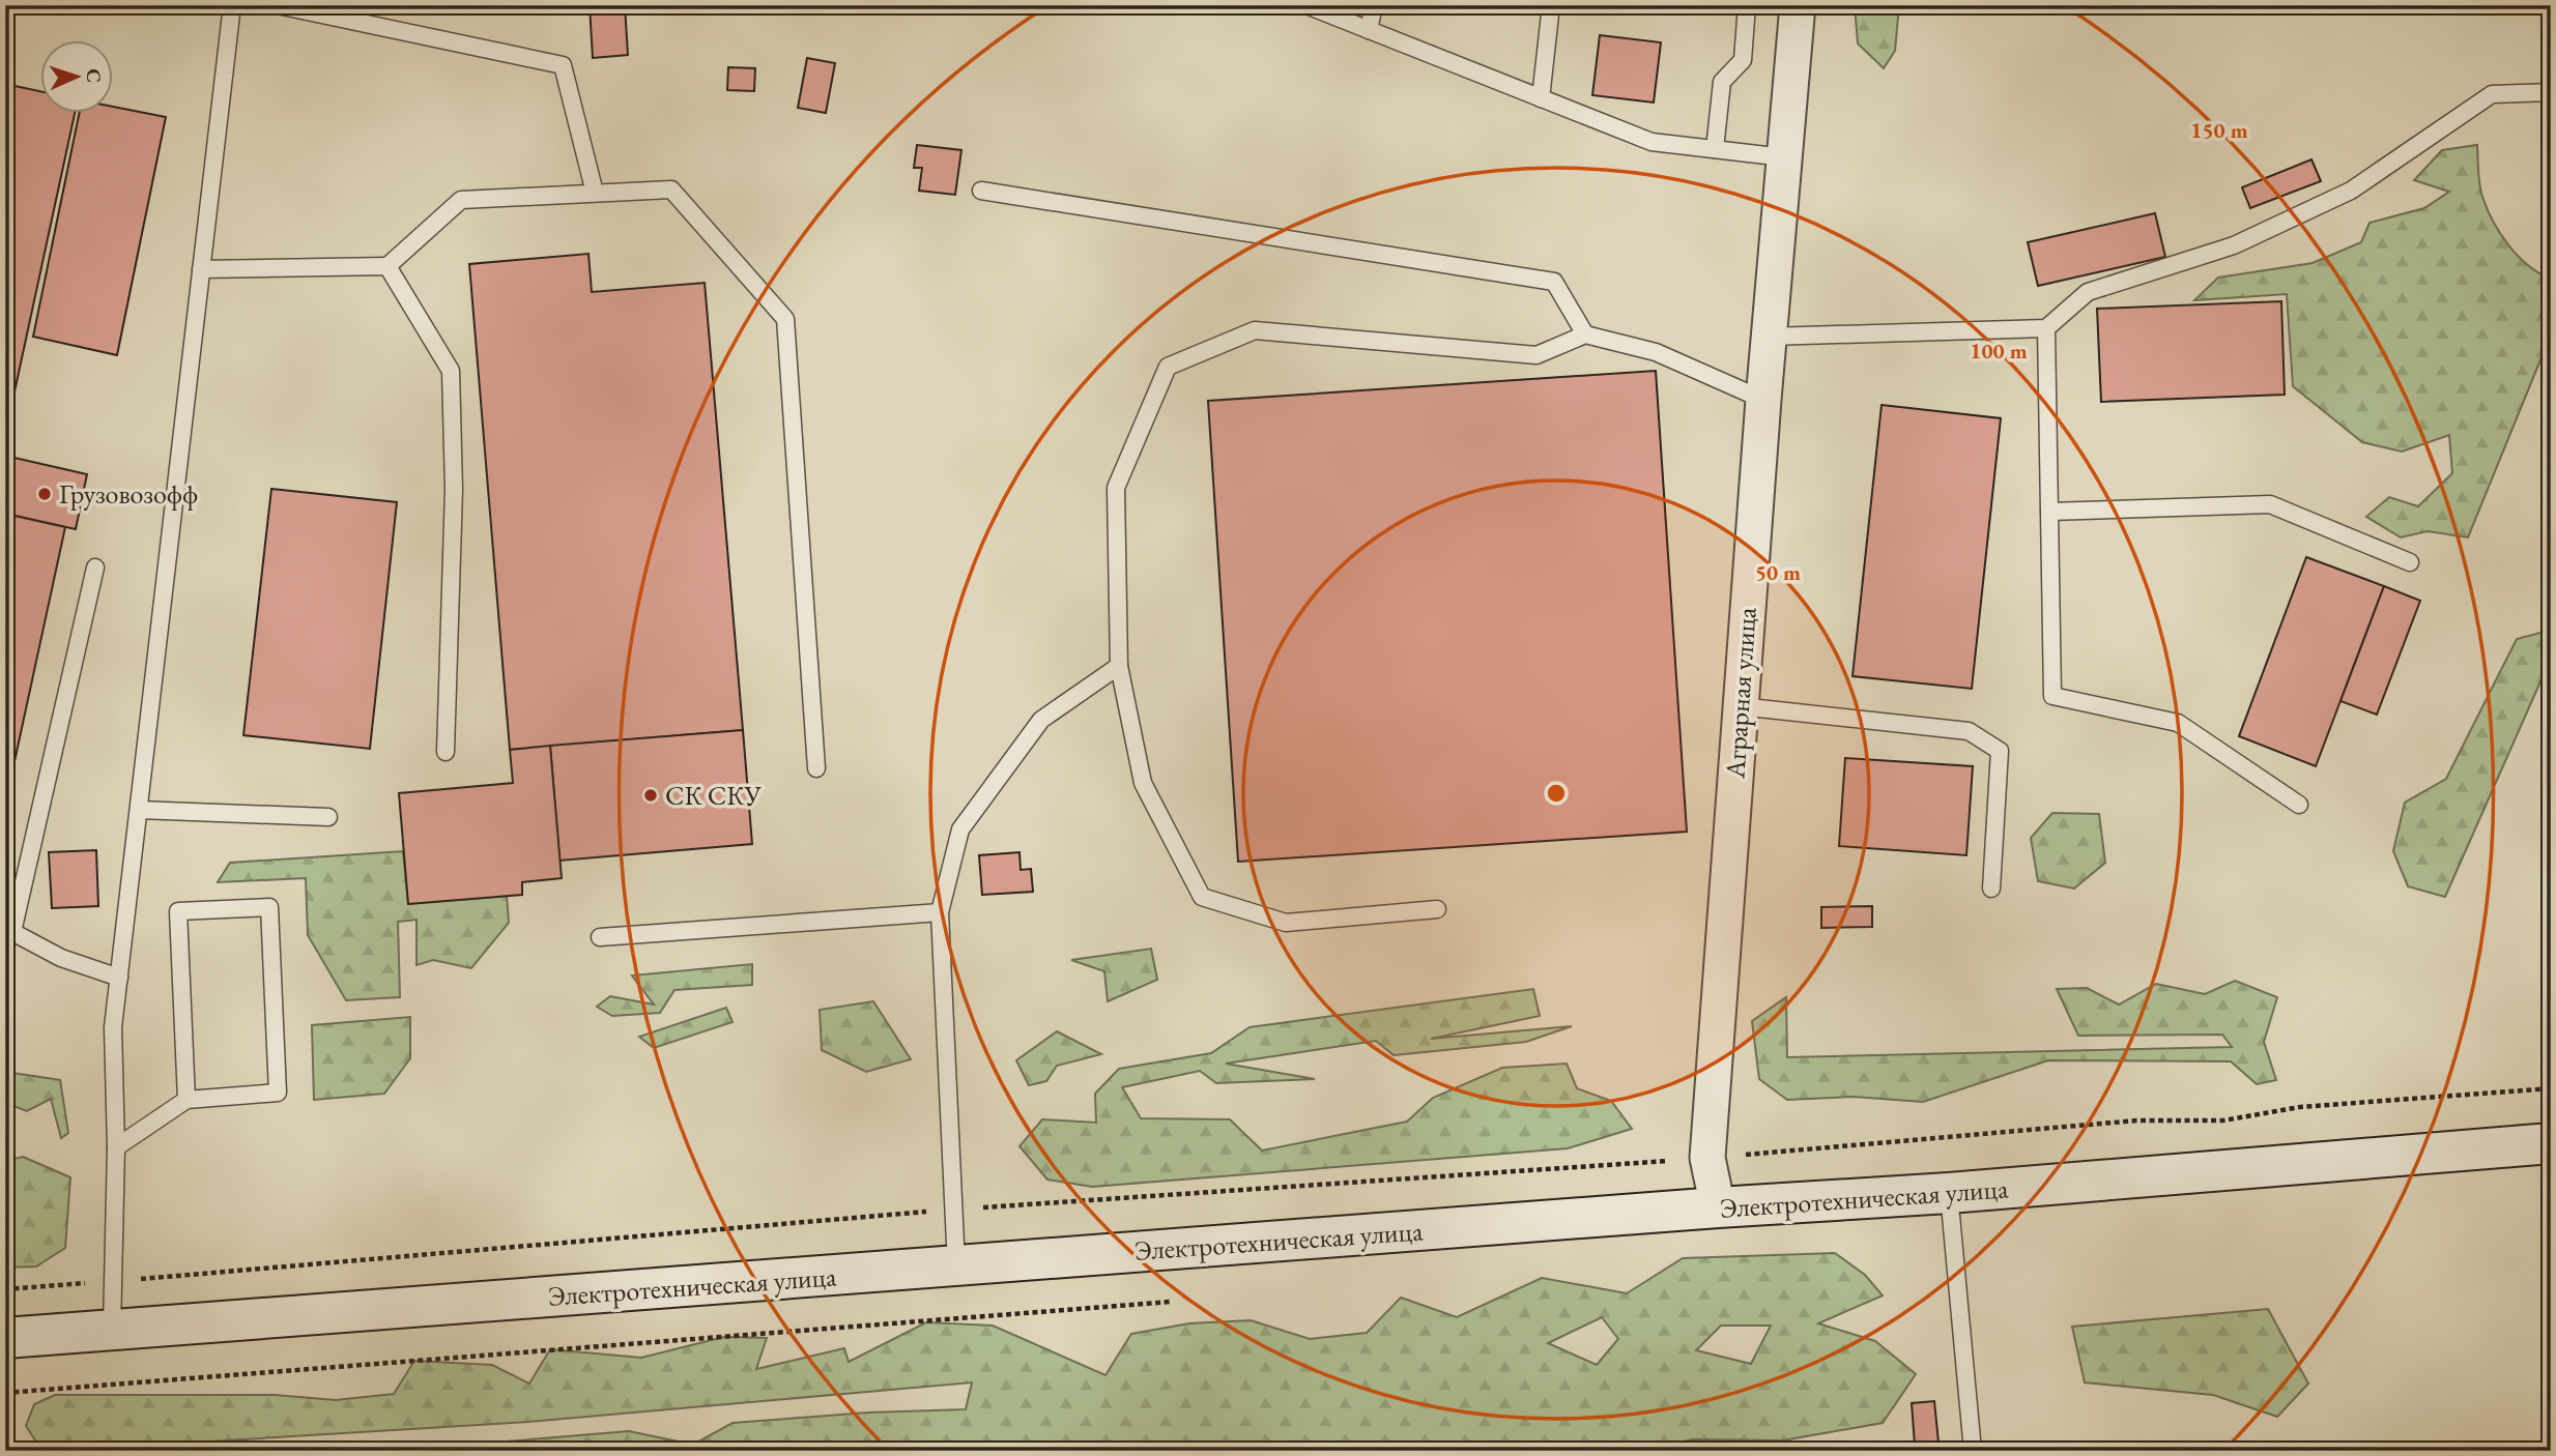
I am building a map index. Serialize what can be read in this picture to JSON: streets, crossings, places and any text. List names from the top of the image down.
{
  "streets": {
    "main road": ["Электротехническая улица"],
    "street": ["Аграрная улица"]
  },
  "crossings": [
    ["Аграрная улица", "Электротехническая улица"]
  ],
  "places": ["Грузовозофф", "СК СКУ"],
  "north": "right",
  "rings": ["150 m", "100 m", "50 m"]
}
